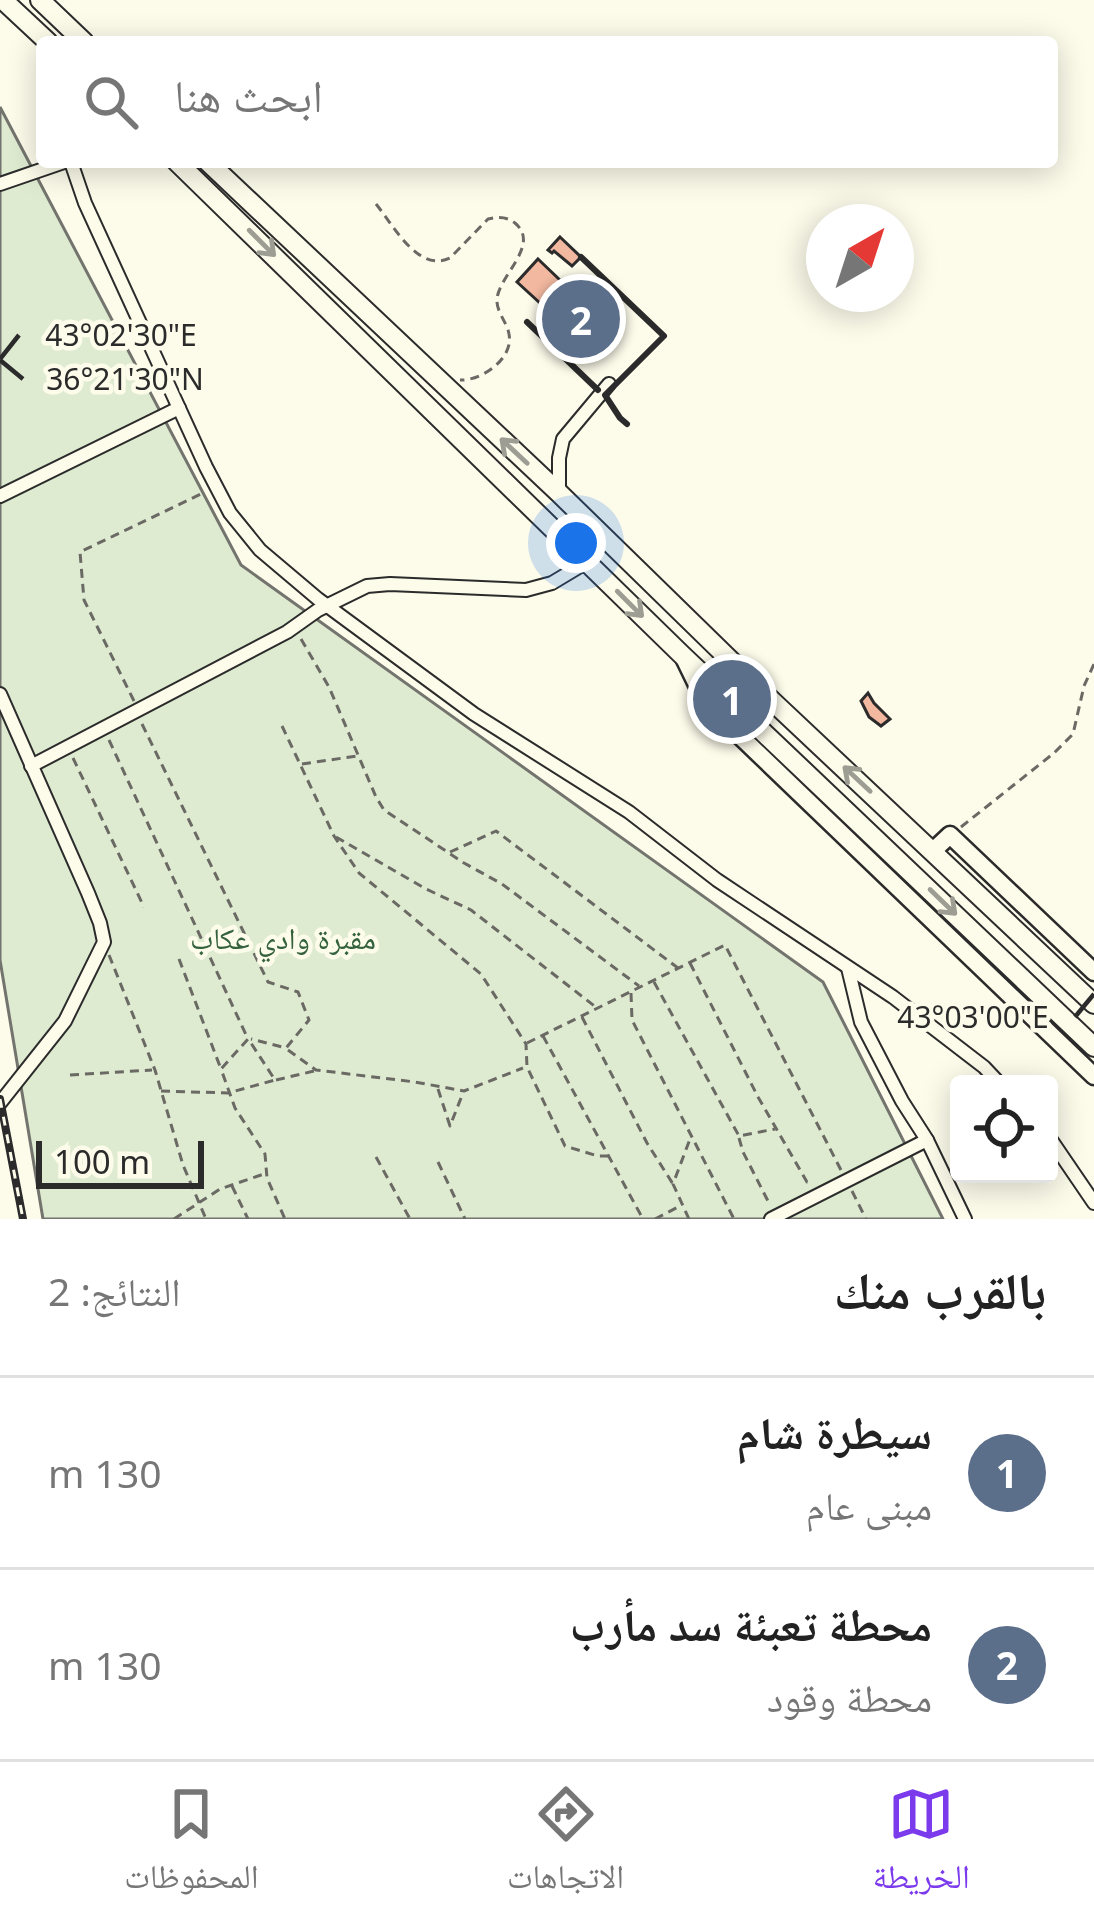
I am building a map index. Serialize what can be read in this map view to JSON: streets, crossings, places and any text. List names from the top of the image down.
{
  "parks": ["مقبرة وادي عكاب"],
  "scale_bar": "100 m",
  "north": "top right",
  "page": {
    "search": "ابحث هنا",
    "pins": ["2", "1"],
    "scale": "100 m",
    "heading": ["بالقرب منك", "النتائج: 2"],
    "list": [
      {
        "mark": "1",
        "name": "سيطرة شام",
        "note": "مبنى عام",
        "value": "130 m"
      },
      {
        "mark": "2",
        "name": "محطة تعبئة سد مأرب",
        "note": "محطة وقود",
        "value": "130 m"
      }
    ],
    "nav": ["الخريطة", "الاتجاهات", "المحفوظات"]
  },
  "coordinates": ["43°02'30\"E", "36°21'30\"N", "43°03'00\"E"]
}
